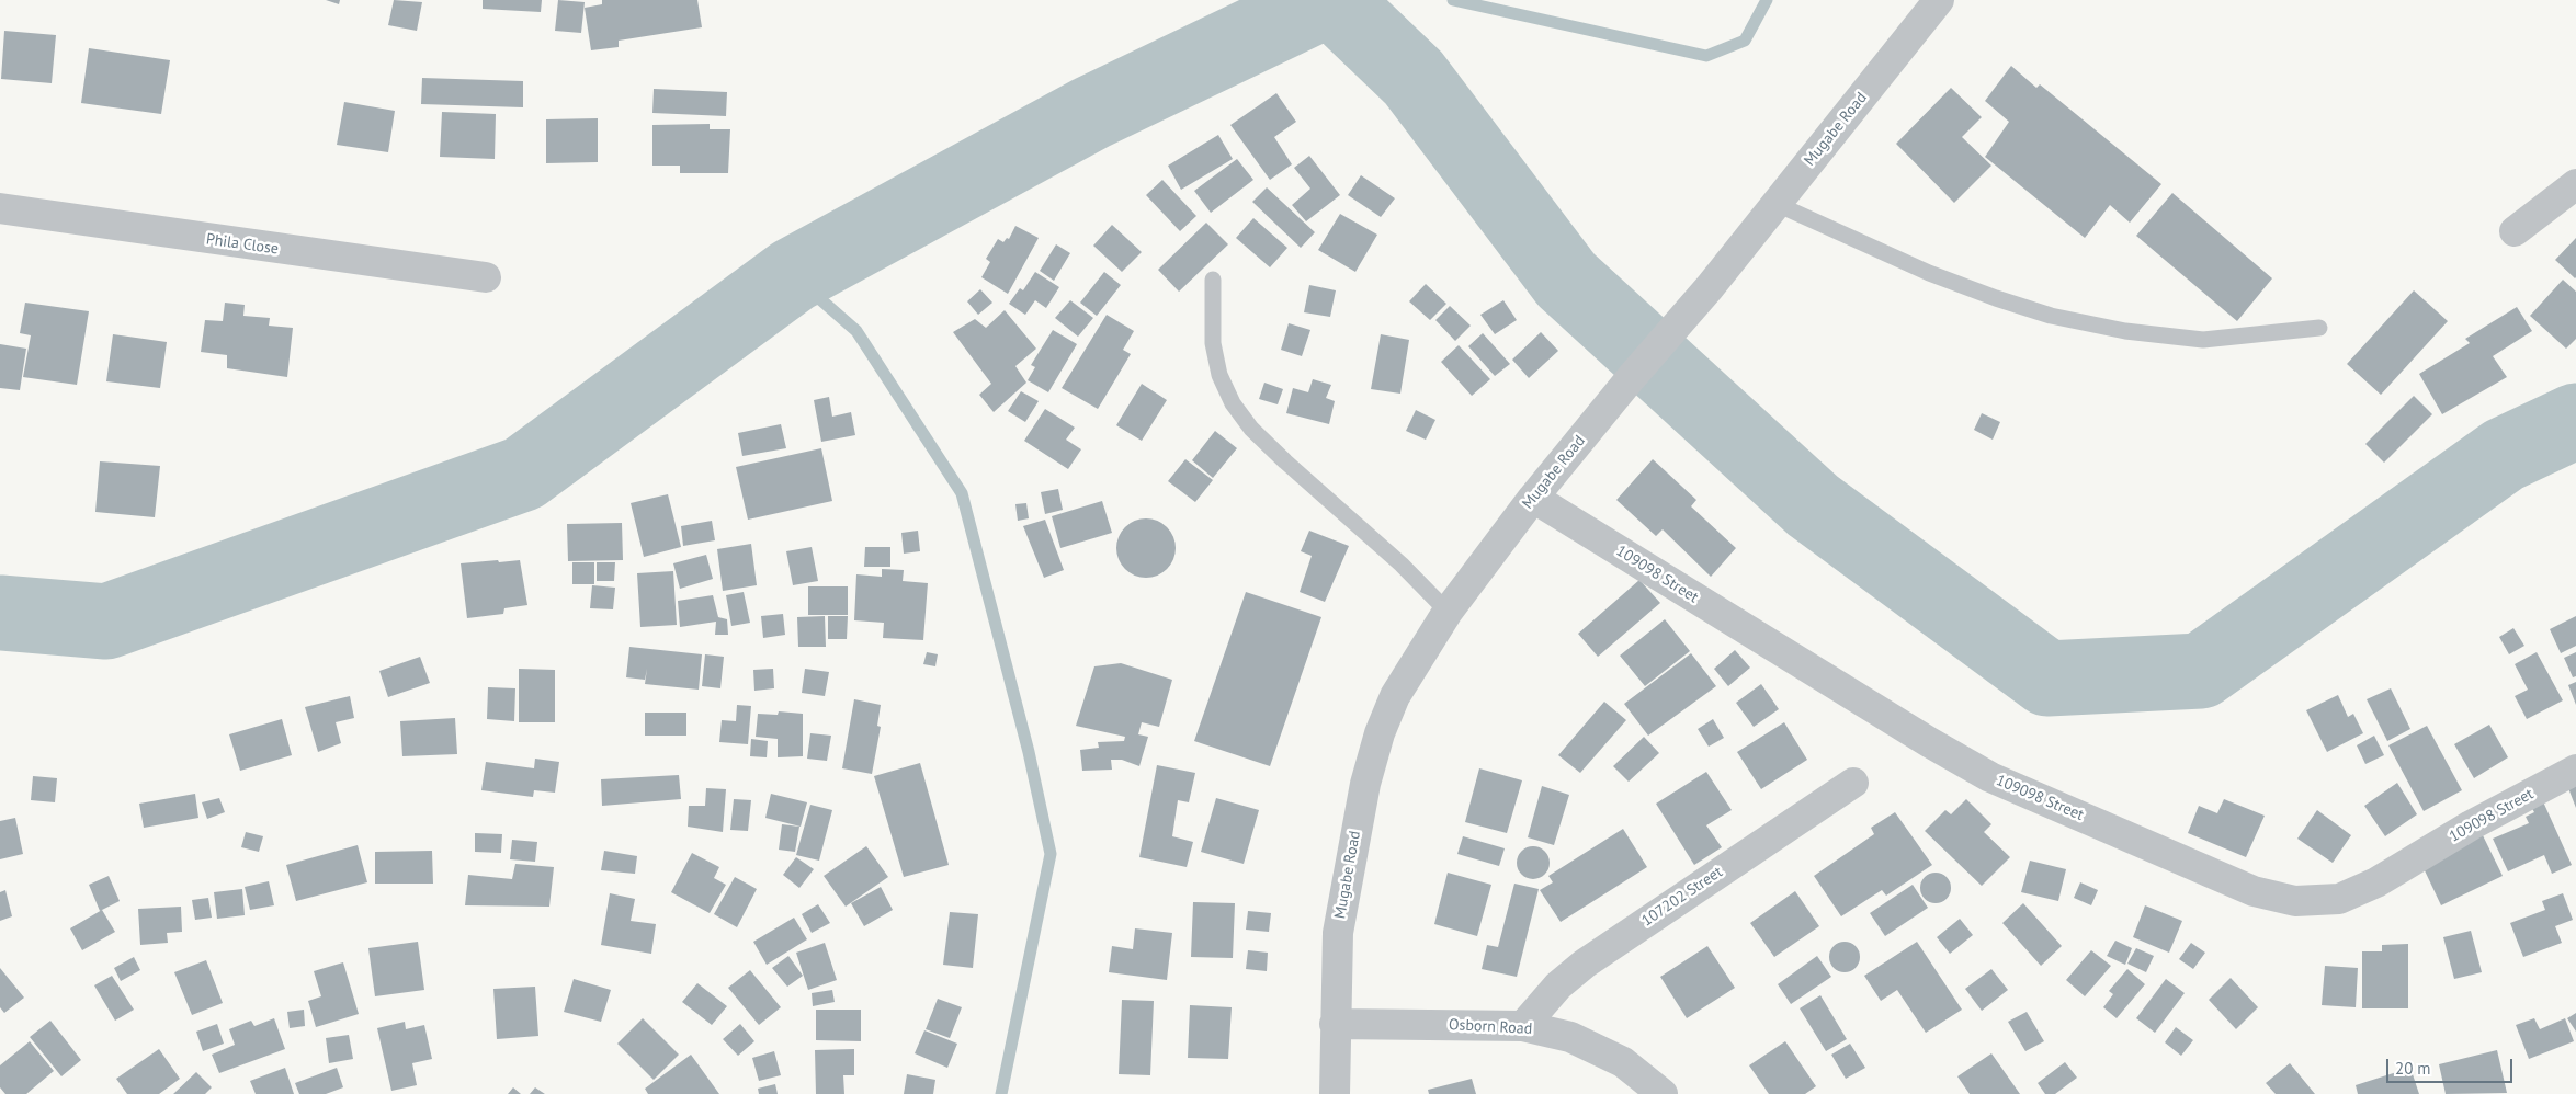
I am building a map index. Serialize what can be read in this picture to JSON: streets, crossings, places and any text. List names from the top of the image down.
{
  "streets": {
    "street": [
      "Mugabe Road",
      "Phila Close",
      "109098 Street",
      "107202 Street",
      "Osborn Road"
    ]
  },
  "crossings": [
    ["Mugabe Road", "109098 Street"],
    ["Mugabe Road", "Osborn Road"],
    ["107202 Street", "Osborn Road"]
  ],
  "scale_bar": "20 m"
}
